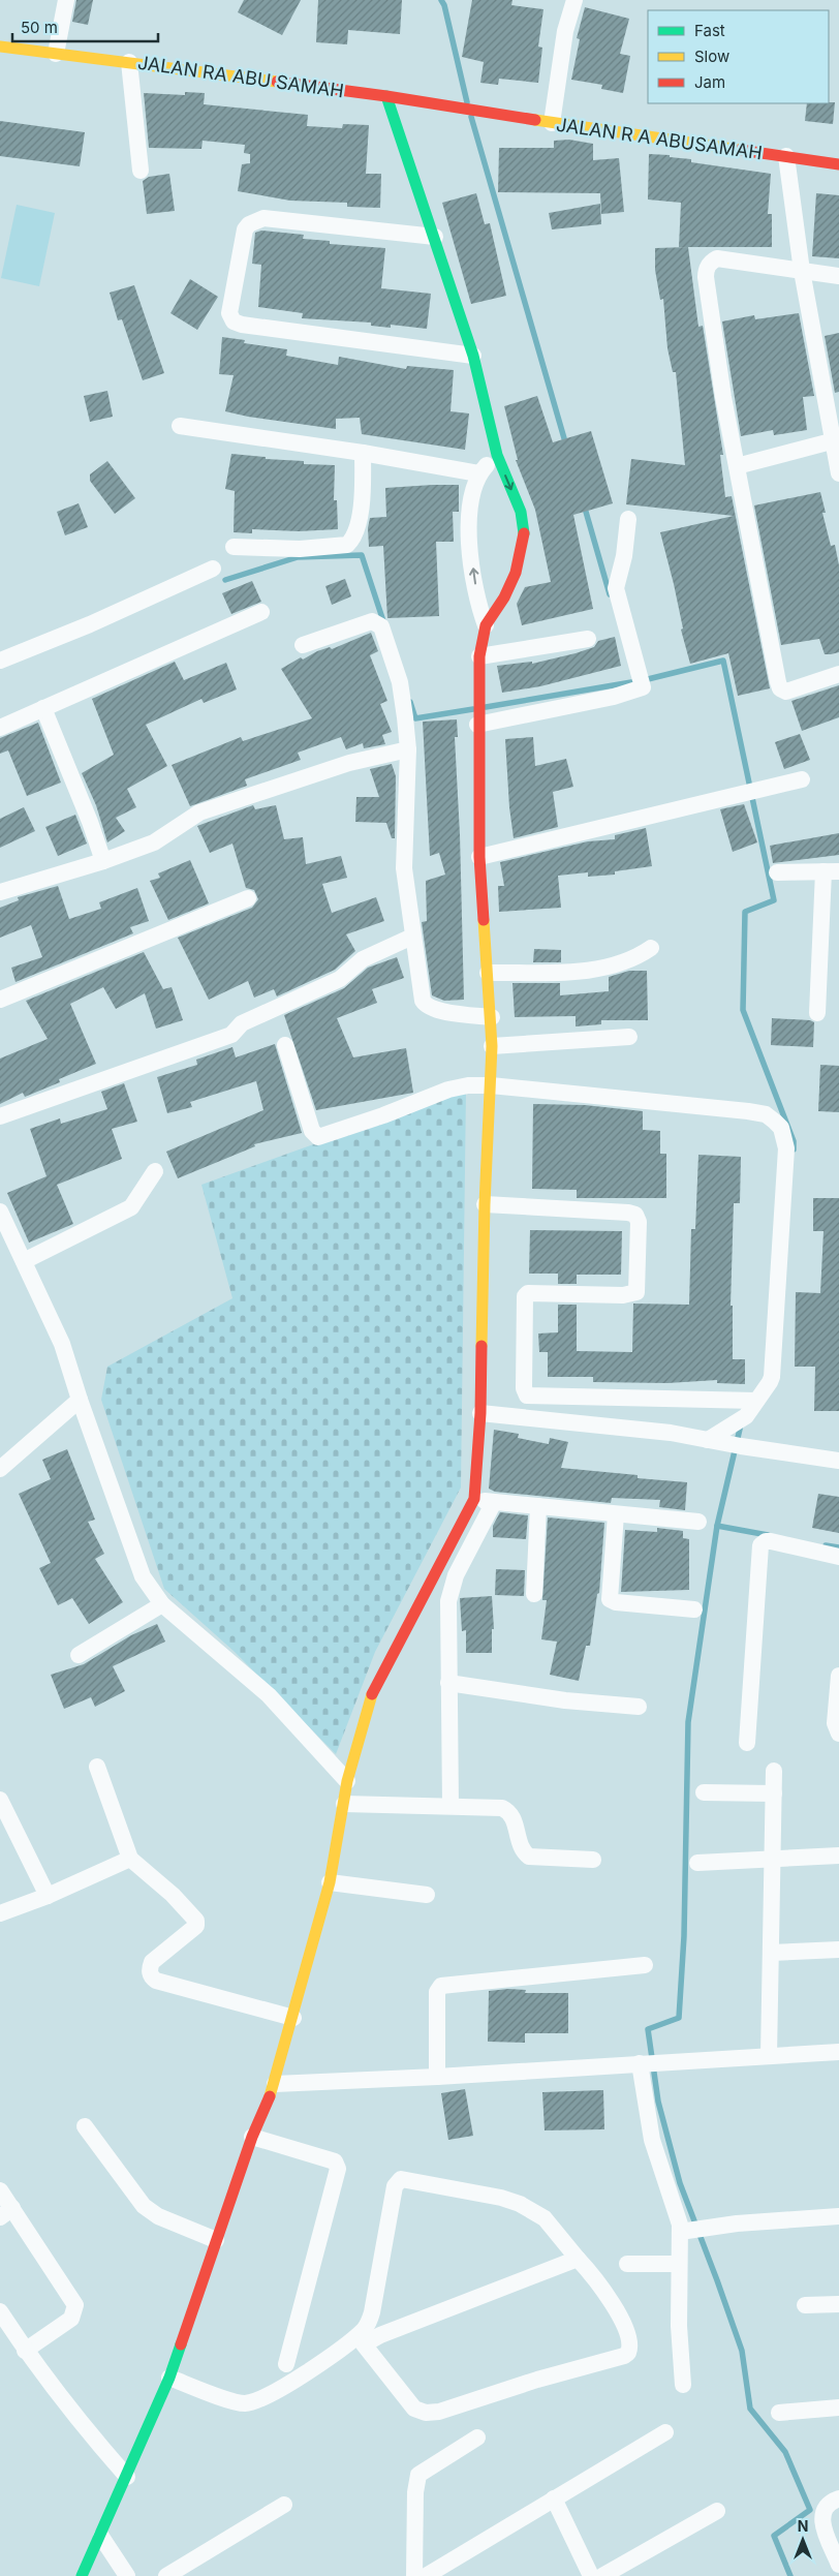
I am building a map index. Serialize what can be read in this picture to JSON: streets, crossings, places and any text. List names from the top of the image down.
{
  "streets": {
    "street": ["JALAN RA ABU SAMAH", "JALAN R A ABUSAMAH"]
  },
  "crossings": [
    ["JALAN RA ABU SAMAH", "JALAN R A ABUSAMAH"]
  ],
  "legend": ["Fast", "Slow", "Jam"],
  "scale_bar": "50 m",
  "north": "top"
}
